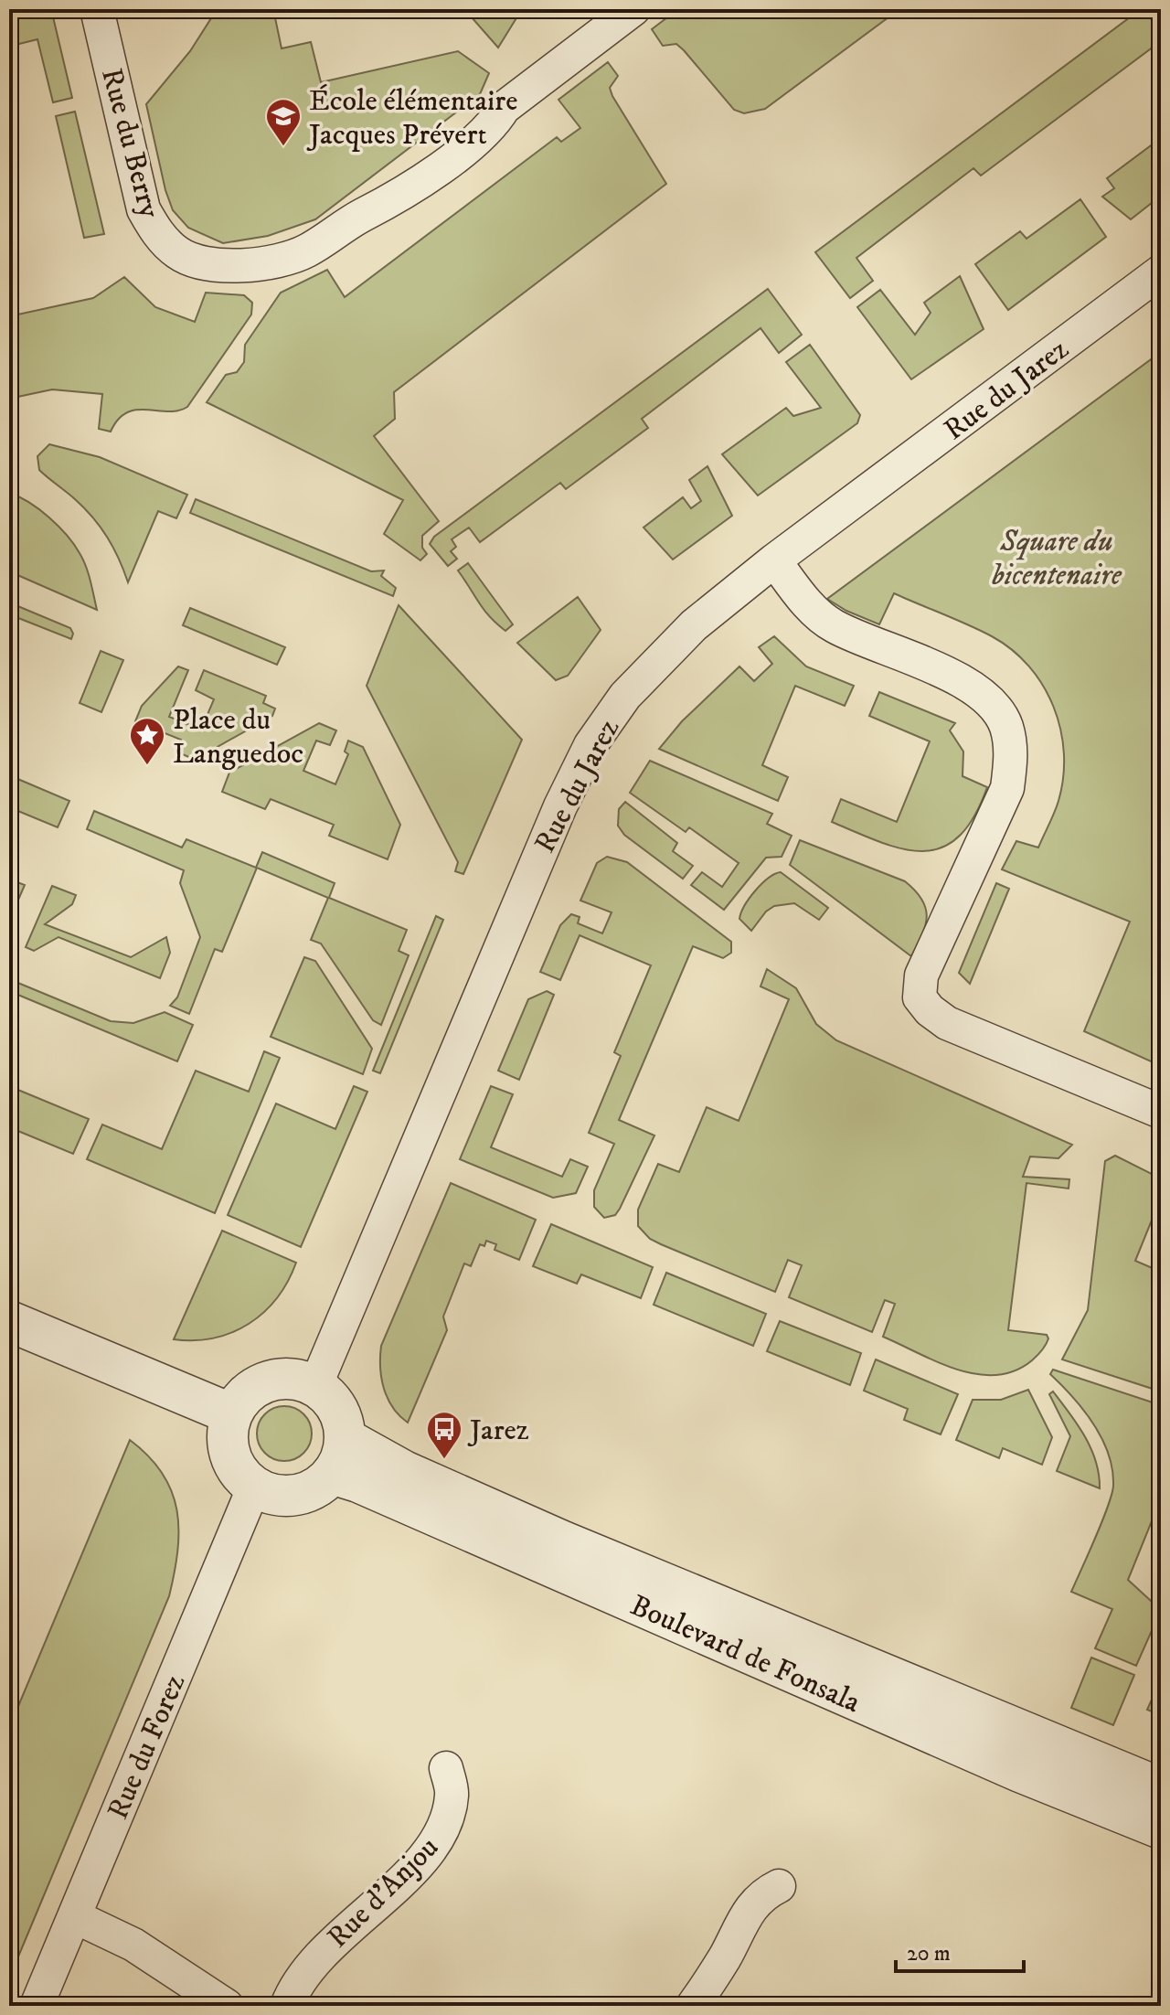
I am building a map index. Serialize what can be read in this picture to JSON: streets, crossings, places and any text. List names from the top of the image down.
{
  "streets": {
    "street": [
      "Rue du Berry",
      "Rue du Jarez",
      "Boulevard de Fonsala",
      "Rue du Forez",
      "Rue d'Anjou"
    ]
  },
  "crossings": [
    ["Rue du Jarez", "Boulevard de Fonsala"],
    ["Rue du Jarez", "Rue du Forez"],
    ["Boulevard de Fonsala", "Rue du Forez"]
  ],
  "parks": ["Square du bicentenaire"],
  "places": {
    "school or university": ["École élémentaire Jacques Prévert"],
    "place": ["Place du Languedoc"],
    "bus stop": ["Jarez"]
  },
  "scale_bar": "20 m"
}
